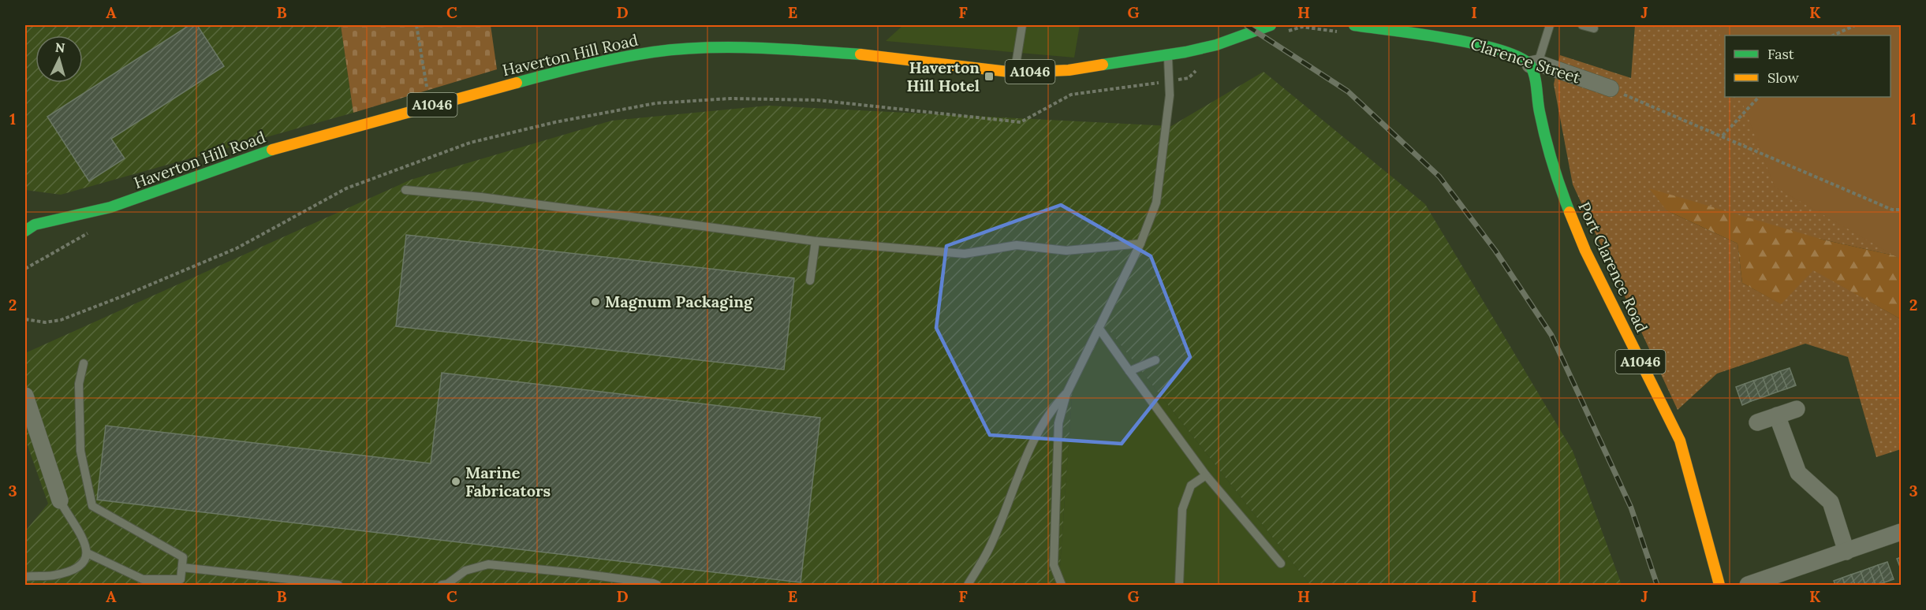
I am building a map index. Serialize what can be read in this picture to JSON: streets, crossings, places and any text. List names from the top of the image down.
{
  "streets": {
    "main road": [
      "Haverton Hill Road",
      "Clarence Street",
      "A1046",
      "Port Clarence Road"
    ]
  },
  "crossings": [
    ["Clarence Street", "Port Clarence Road"]
  ],
  "places": {
    "transit": ["Haverton Hill Hotel"],
    "other": ["Magnum Packaging", "Marine Fabricators"]
  },
  "legend": ["Fast", "Slow"],
  "north": "top",
  "grid": {
    "columns": [
      "A",
      "B",
      "C",
      "D",
      "E",
      "F",
      "G",
      "H",
      "I",
      "J",
      "K"
    ],
    "rows": ["1", "2", "3"]
  }
}
